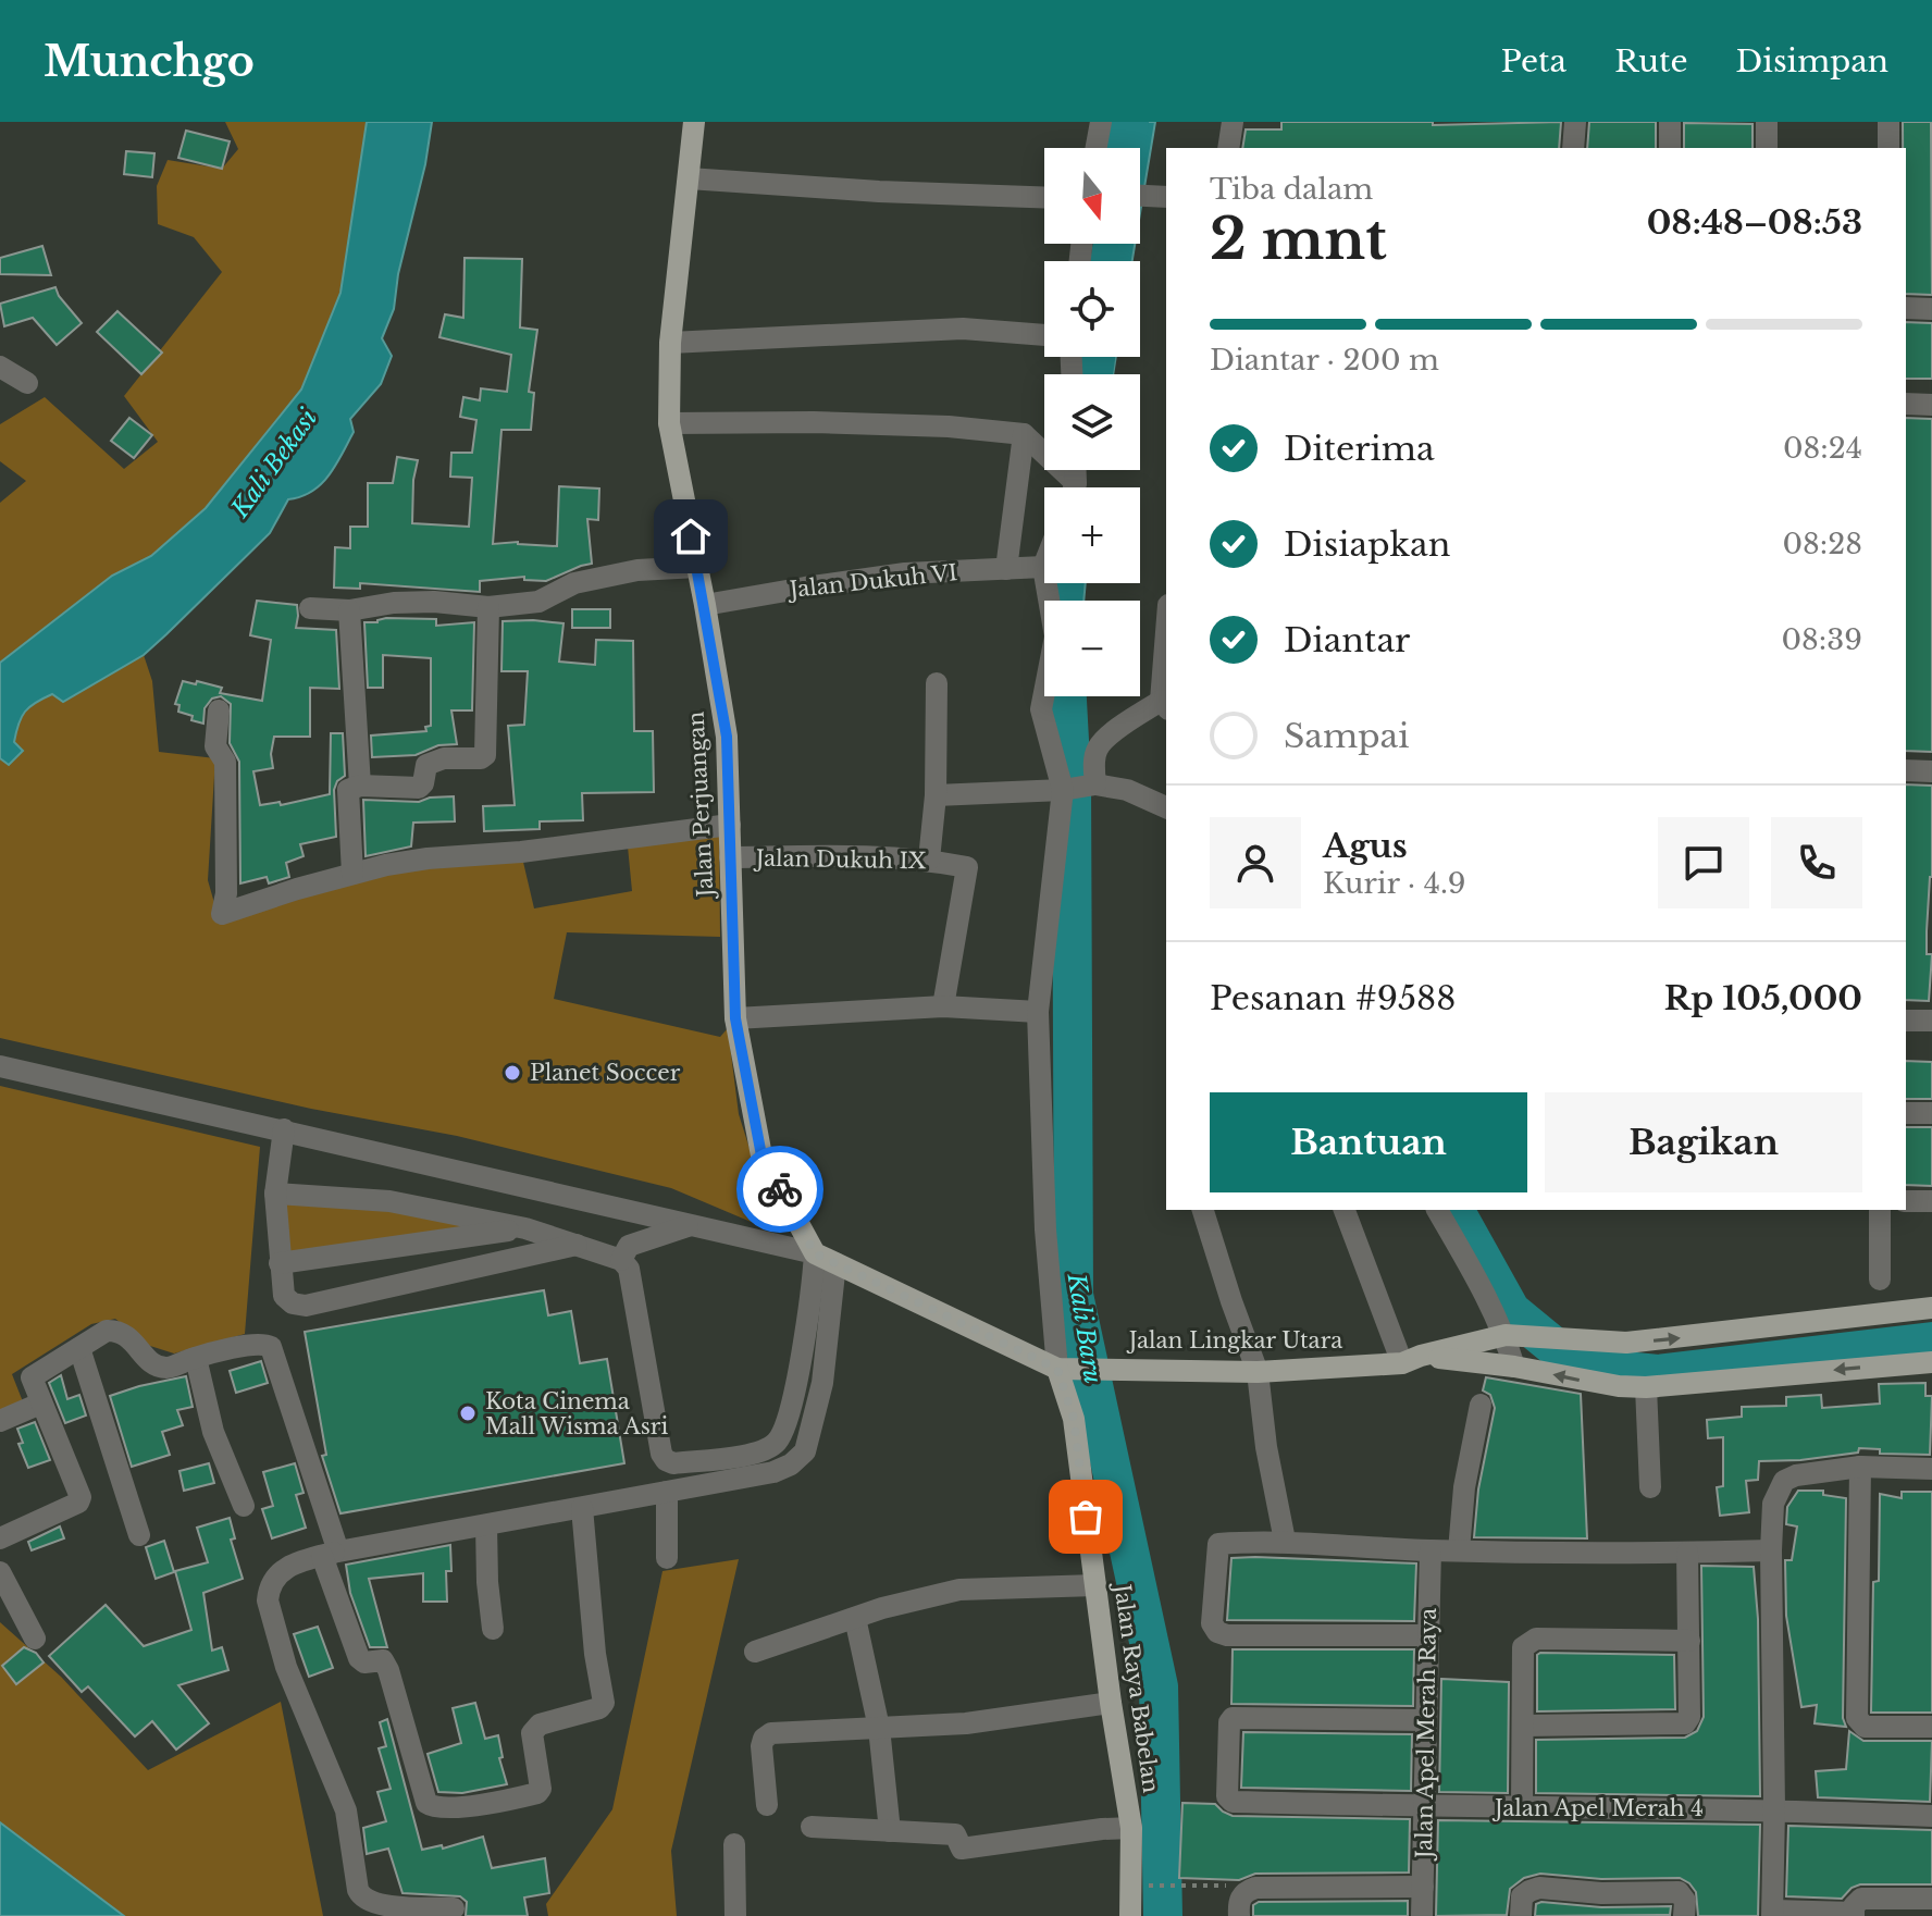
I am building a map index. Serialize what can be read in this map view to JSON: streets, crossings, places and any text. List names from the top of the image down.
{
  "streets": {
    "main road": ["Jalan Perjuangan", "Jalan Lingkar Utara", "Jalan Raya Babelan"],
    "street": [
      "Jalan Dukuh VI",
      "Jalan Dukuh IX",
      "Jalan Apel Merah Raya",
      "Jalan Apel Merah 4"
    ]
  },
  "crossings": [
    ["Jalan Dukuh VI", "Jalan Perjuangan"],
    ["Jalan Perjuangan", "Jalan Dukuh IX"],
    ["Jalan Perjuangan", "Jalan Lingkar Utara"],
    ["Jalan Lingkar Utara", "Jalan Raya Babelan"],
    ["Jalan Apel Merah Raya", "Jalan Apel Merah 4"]
  ],
  "water": ["Kali Bekasi", "Kali Baru"],
  "places": ["Planet Soccer", "Kota Cinema Mall Wisma Asri"],
  "north": "bottom",
  "page": {
    "header": "Munchgo",
    "nav": ["Peta", "Rute", "Disimpan"],
    "map_buttons": ["+", "−"],
    "heading": ["2 mnt", "Tiba dalam", "08:48–08:53"],
    "panel": [
      "Agus",
      "Kurir · 4.9",
      "Pesanan #9588",
      "Rp 105,000"
    ],
    "bar": "Diantar · 200 m",
    "list": [
      ["Diterima", "08:24"],
      ["Disiapkan", "08:28"],
      ["Diantar", "08:39"],
      "Sampai"
    ],
    "buttons": ["Bantuan", "Bagikan"]
  }
}
